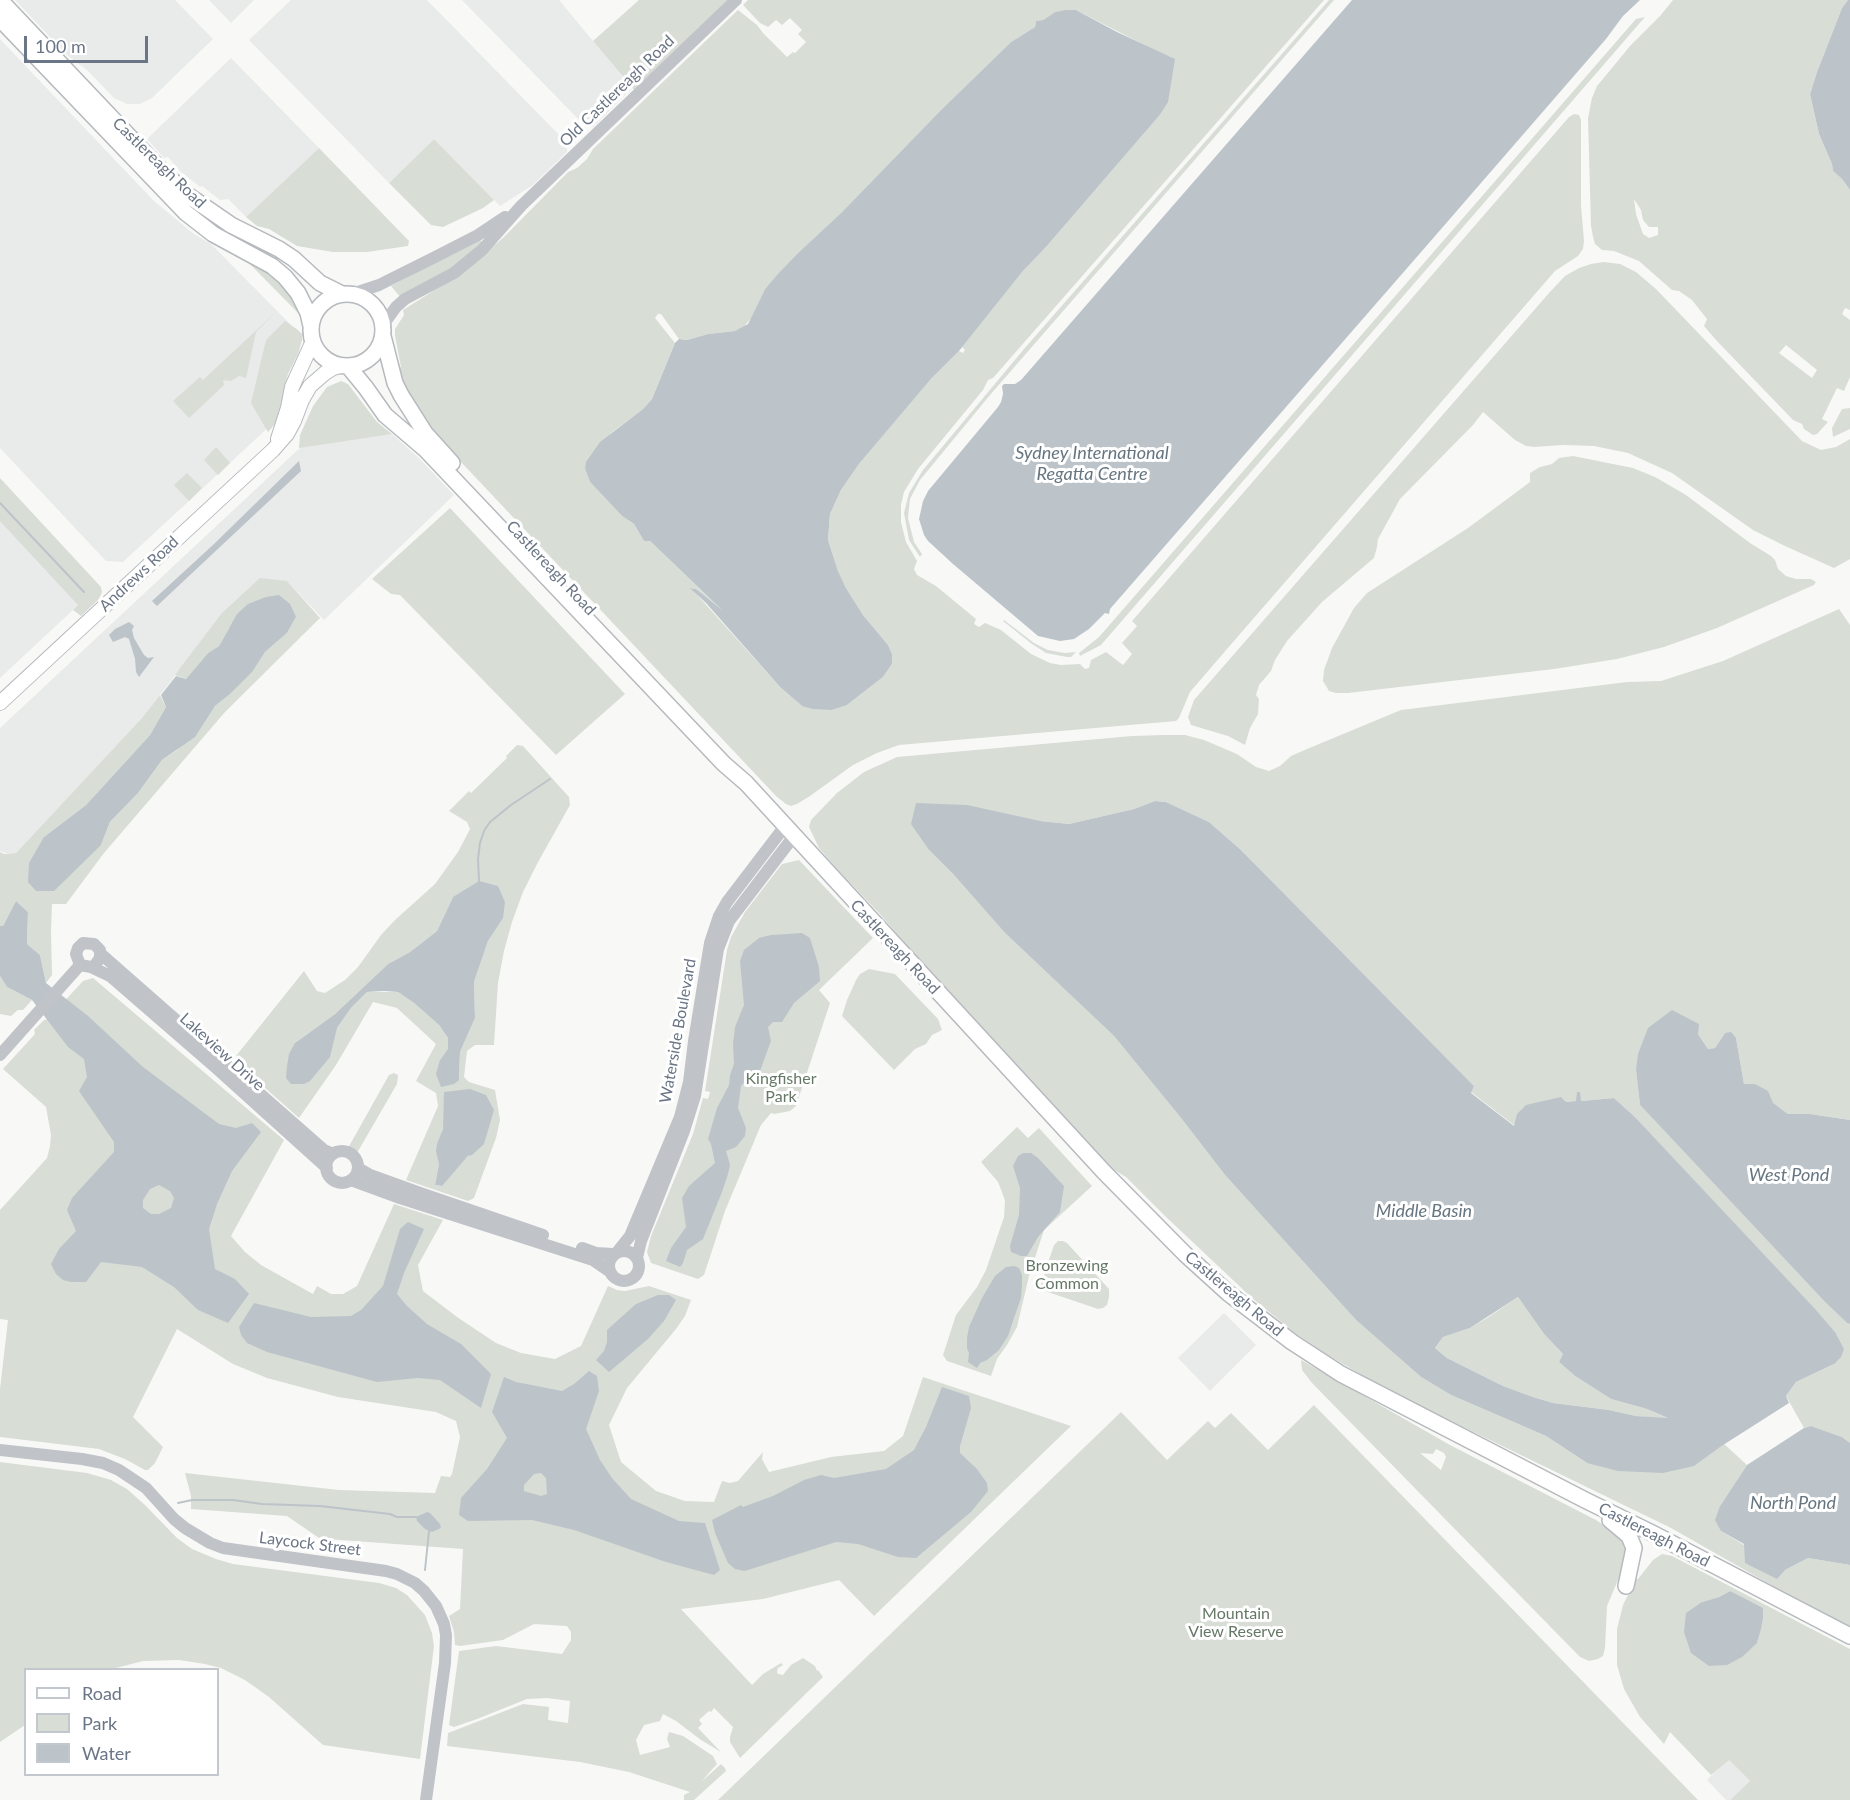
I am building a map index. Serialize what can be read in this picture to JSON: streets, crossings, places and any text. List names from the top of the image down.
{
  "streets": {
    "main road": ["Castlereagh Road", "Andrews Road"],
    "street": [
      "Old Castlereagh Road",
      "Waterside Boulevard",
      "Lakeview Drive",
      "Laycock Street"
    ]
  },
  "crossings": [
    ["Old Castlereagh Road", "Castlereagh Road"],
    ["Old Castlereagh Road", "Andrews Road"],
    ["Castlereagh Road", "Andrews Road"],
    ["Castlereagh Road", "Waterside Boulevard"]
  ],
  "water": [
    "Sydney International Regatta Centre",
    "West Pond",
    "Middle Basin",
    "North Pond"
  ],
  "parks": ["Kingfisher Park", "Bronzewing Common", "Mountain View Reserve"],
  "legend": ["Road", "Park", "Water"],
  "scale_bar": "100 m"
}
